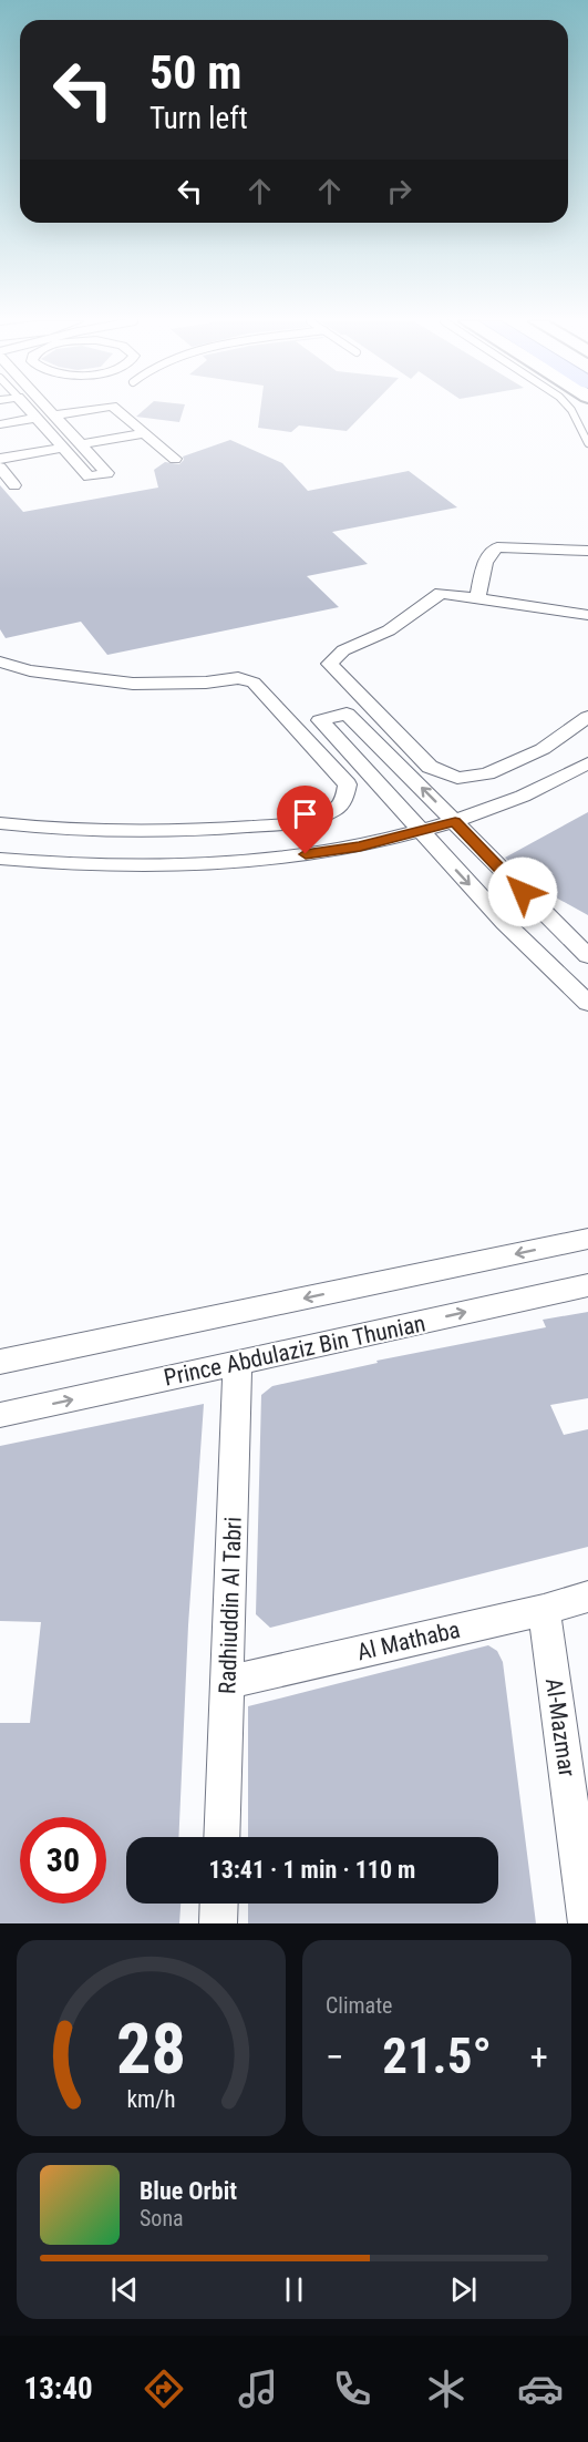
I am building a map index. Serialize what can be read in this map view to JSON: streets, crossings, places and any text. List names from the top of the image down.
{
  "streets": {
    "street": [
      "Prince Abdulaziz Bin Thunian",
      "Radhiuddin Al Tabri",
      "Al Mathaba",
      "Al-Mazmar"
    ]
  },
  "crossings": [
    ["Prince Abdulaziz Bin Thunian", "Radhiuddin Al Tabri"],
    ["Radhiuddin Al Tabri", "Al Mathaba"],
    ["Al Mathaba", "Al-Mazmar"]
  ],
  "page": {
    "turn": ["50 m", "Turn left"],
    "limit": "30",
    "trip": "13:41 · 1 min · 110 m",
    "tile": "Climate",
    "heat": ["−", "21.5°", "+"],
    "song": ["Blue Orbit", "Sona"],
    "tabs": "13:40",
    "gauge": ["28", "km/h"]
  }
}
